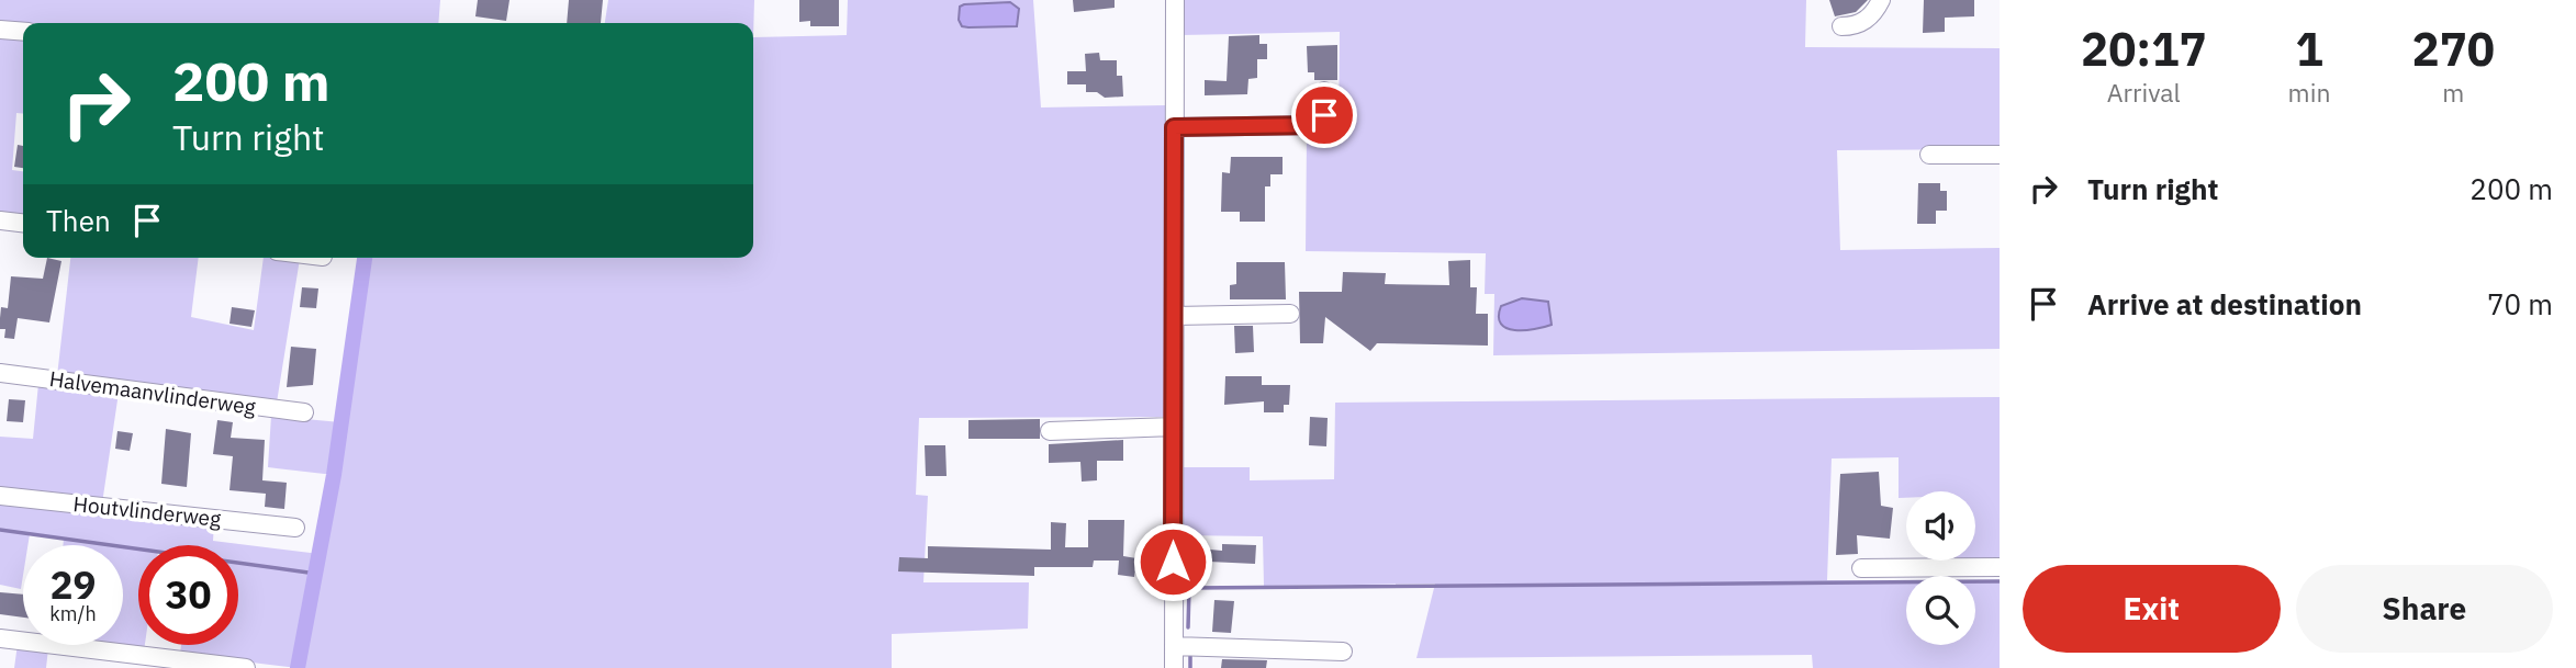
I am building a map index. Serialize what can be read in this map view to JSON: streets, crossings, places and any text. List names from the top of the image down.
{
  "streets": {
    "street": ["Halvemaanvlinderweg", "Houtvlinderweg"]
  },
  "page": {
    "eta": [
      "20:17",
      "Arrival",
      "1",
      "min",
      "270",
      "m"
    ],
    "turn": ["200 m", "Turn right"],
    "list": [
      {
        "name": "Turn right",
        "value": "200 m"
      },
      {
        "name": "Arrive at destination",
        "value": "70 m"
      }
    ],
    "then": "Then",
    "speed": "29 km/h",
    "limit": "30",
    "buttons": ["Exit", "Share"]
  }
}
